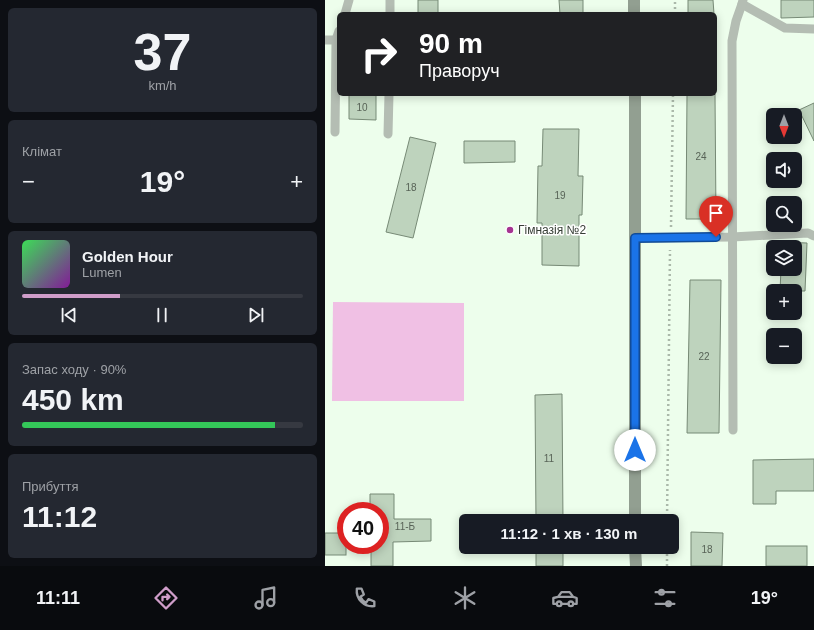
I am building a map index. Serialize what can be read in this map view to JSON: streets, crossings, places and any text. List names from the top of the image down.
{
  "places": ["Гімназія №2"],
  "house_numbers": [
    "10",
    "24",
    "18",
    "19",
    "22",
    "11",
    "11-Б",
    "18"
  ],
  "north": "bottom",
  "page": {
    "tile": [
      ["37", "km/h"],
      "Клімат",
      ["Запас ходу · 90%", "450 km"],
      ["Прибуття", "11:12"]
    ],
    "turn": ["90 m", "Праворуч"],
    "map_buttons": ["+", "−"],
    "heat": ["−", "19°", "+"],
    "song": ["Golden Hour", "Lumen"],
    "limit": "40",
    "trip": "11:12 · 1 хв · 130 m",
    "tabs": ["11:11", "19°"]
  }
}
